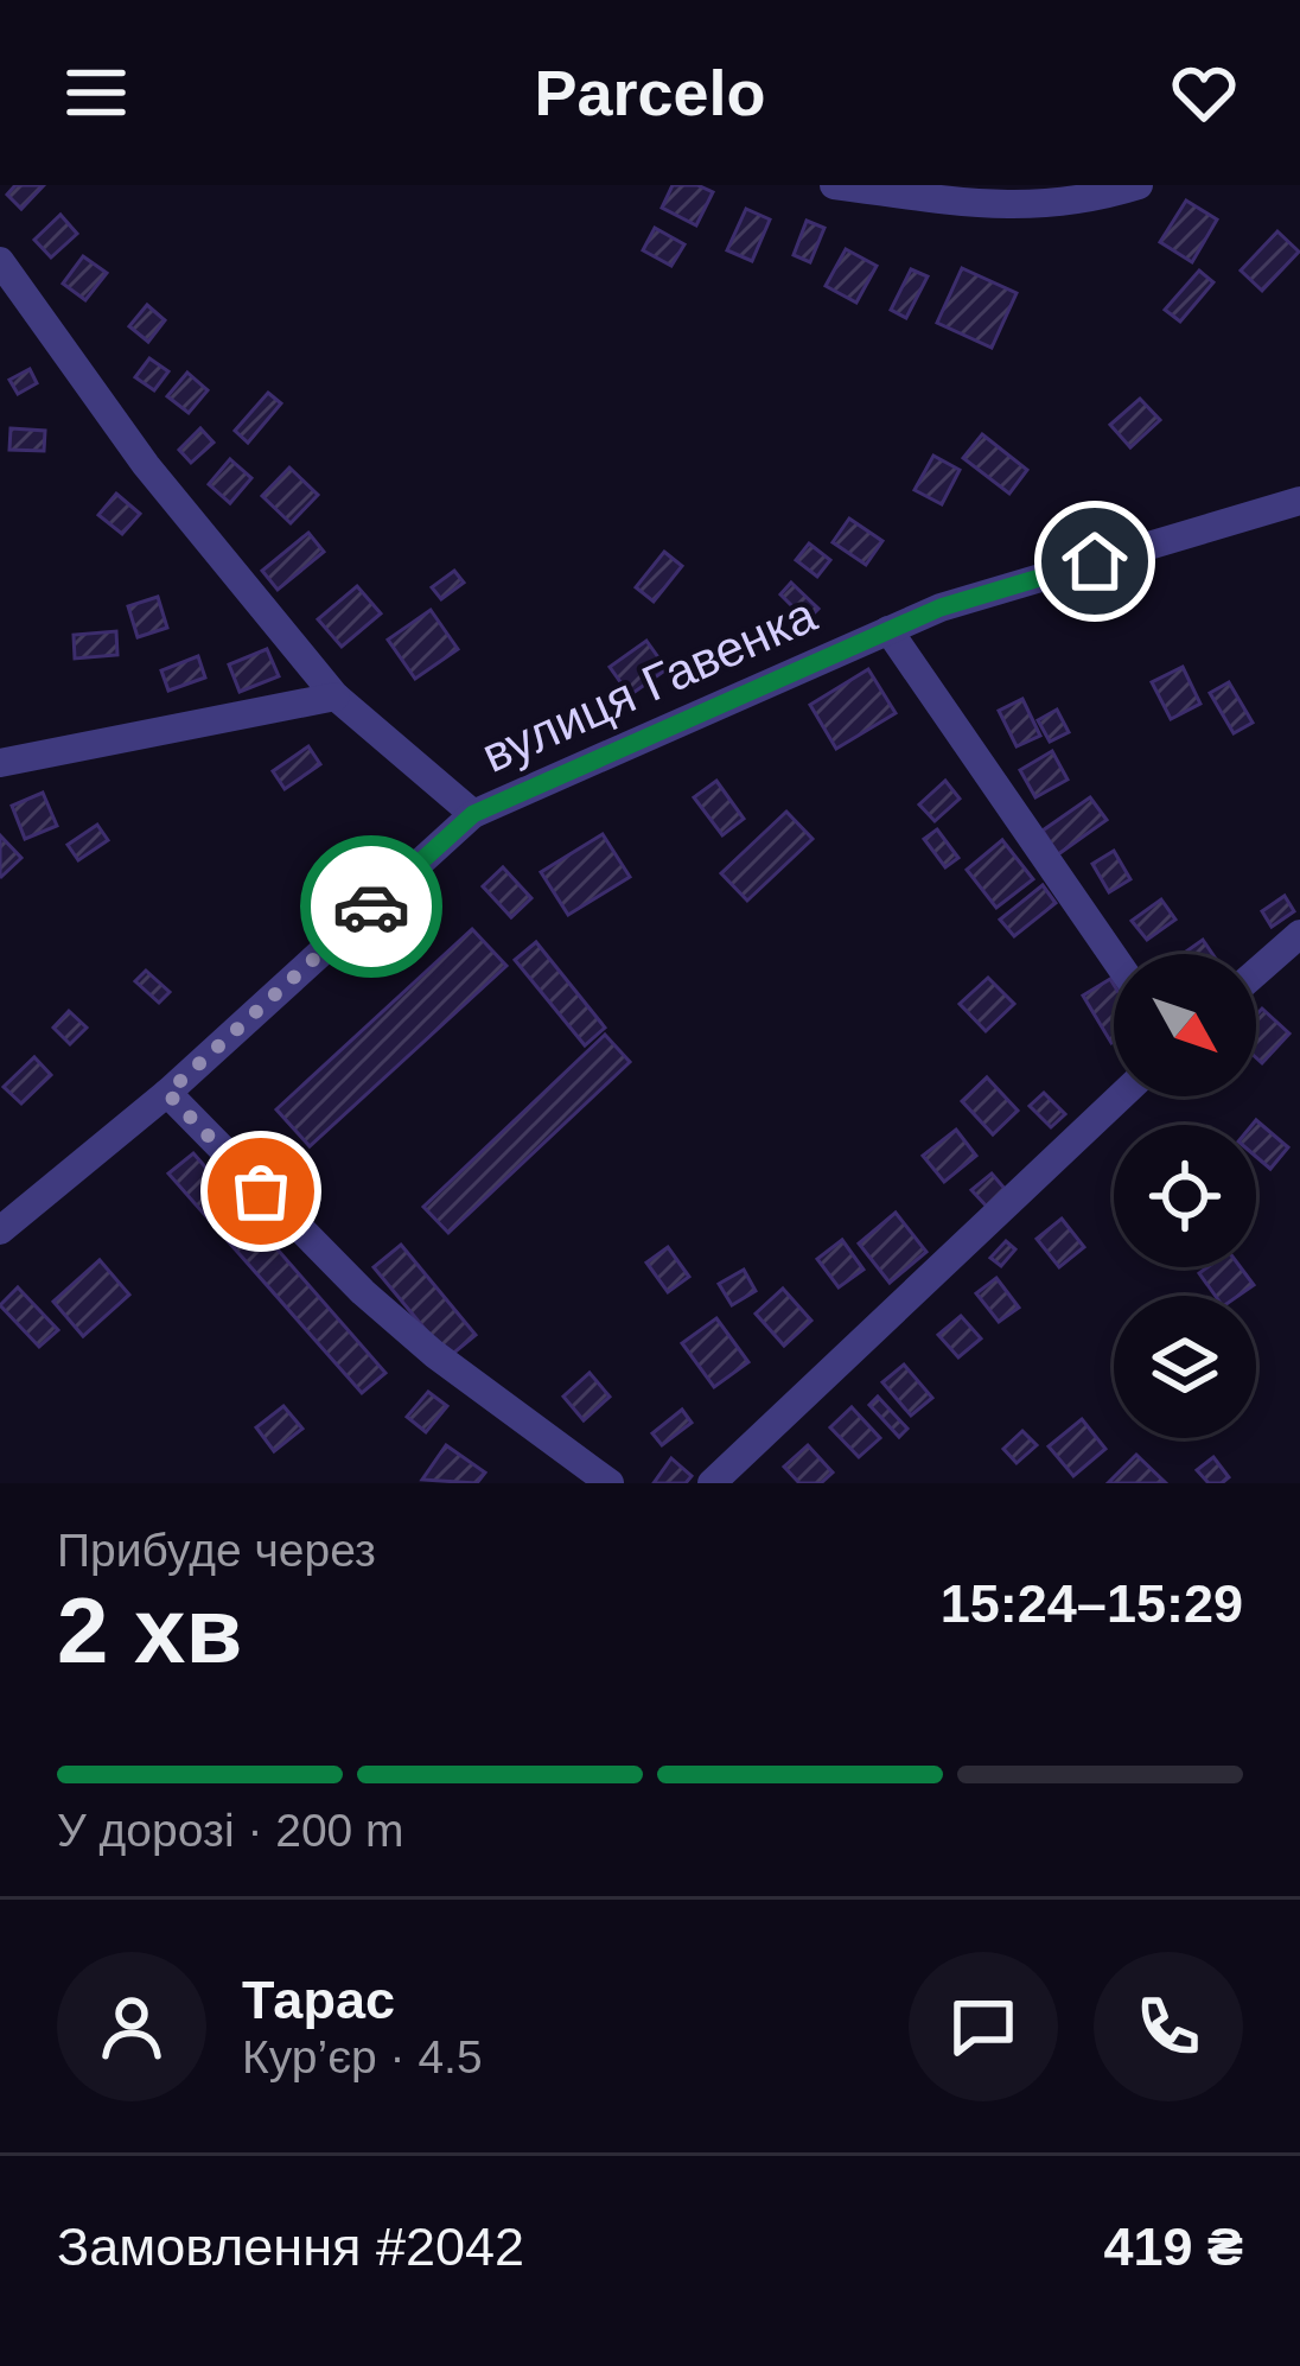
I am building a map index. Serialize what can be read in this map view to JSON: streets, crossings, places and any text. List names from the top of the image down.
{
  "streets": {
    "street": ["вулиця Гавенка"]
  },
  "north": "bottom right",
  "page": {
    "header": "Parcelo",
    "heading": ["2 хв", "Прибуде через", "15:24–15:29"],
    "panel": [
      "Тарас",
      "Кур’єр · 4.5",
      "Замовлення #2042",
      "419 ₴"
    ],
    "bar": "У дорозі · 200 m"
  }
}
